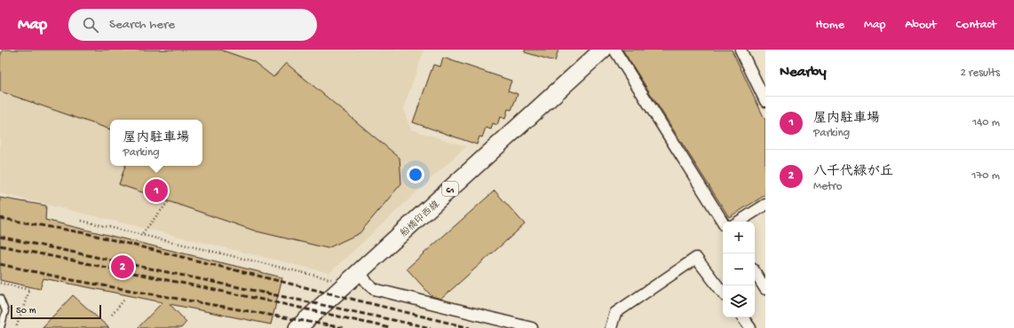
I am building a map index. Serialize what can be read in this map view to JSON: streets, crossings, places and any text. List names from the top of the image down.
{
  "streets": {
    "main road": ["61", "船橋印西線"]
  },
  "scale_bar": "50 m",
  "page": {
    "header": "Map",
    "search": "Search here",
    "nav": [
      "Home",
      "Map",
      "About",
      "Contact"
    ],
    "heading": ["Nearby", "2 results"],
    "list": [
      {
        "mark": "1",
        "name": "屋内駐車場",
        "note": "Parking",
        "value": "140 m"
      },
      {
        "mark": "2",
        "name": "八千代緑が丘",
        "note": "Metro",
        "value": "170 m"
      }
    ],
    "popup": ["屋内駐車場", "Parking"],
    "pins": ["1", "2"],
    "map_buttons": ["+", "−"],
    "scale": "50 m"
  }
}
